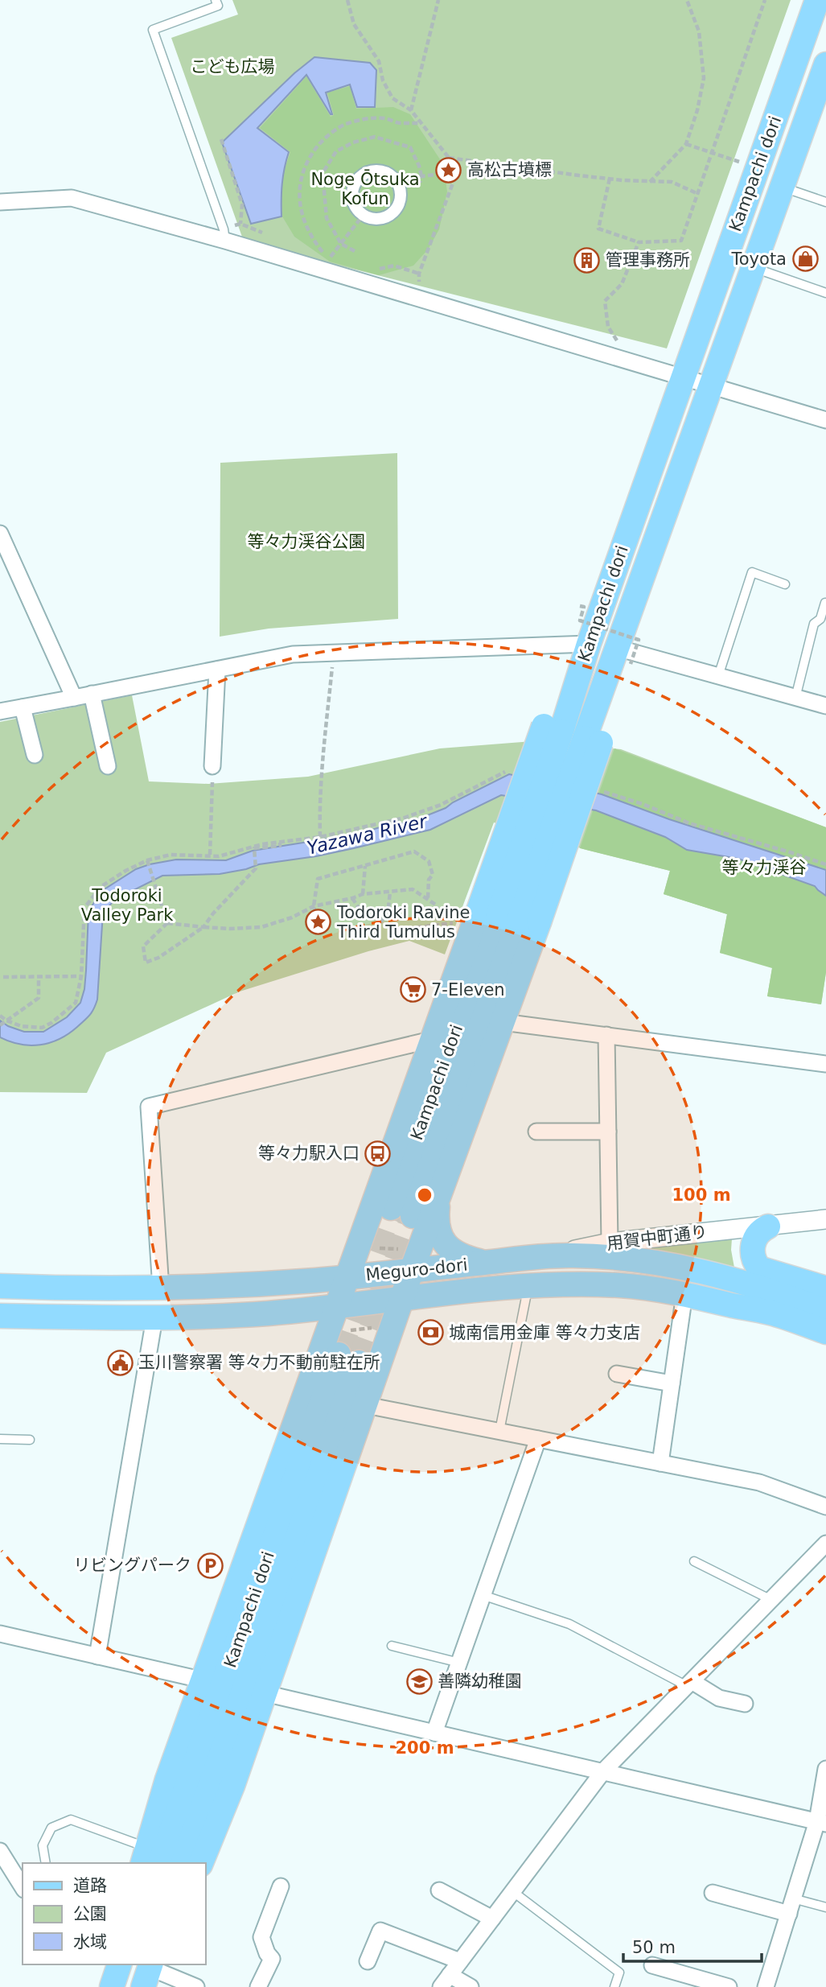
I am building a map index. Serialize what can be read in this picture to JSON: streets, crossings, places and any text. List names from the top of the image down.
{
  "streets": {
    "main road": ["Kampachi dori", "Meguro-dori"],
    "street": ["用賀中町通り"]
  },
  "crossings": [
    ["用賀中町通り", "Meguro-dori"]
  ],
  "water": ["Yazawa River"],
  "parks": [
    "こども広場",
    "Noge Ōtsuka Kofun",
    "等々力渓谷公園",
    "等々力渓谷",
    "Todoroki Valley Park"
  ],
  "places": {
    "place": ["高松古墳標", "Todoroki Ravine Third Tumulus"],
    "shop": ["Toyota"],
    "building": ["管理事務所"],
    "supermarket": ["7-Eleven"],
    "bus stop": ["等々力駅入口"],
    "bank": ["城南信用金庫 等々力支店"],
    "public building": ["玉川警察署 等々力不動前駐在所"],
    "parking": ["リビングパーク"],
    "school or university": ["善隣幼稚園"]
  },
  "legend": ["道路", "公園", "水域"],
  "scale_bar": "50 m",
  "rings": ["100 m", "200 m"]
}
